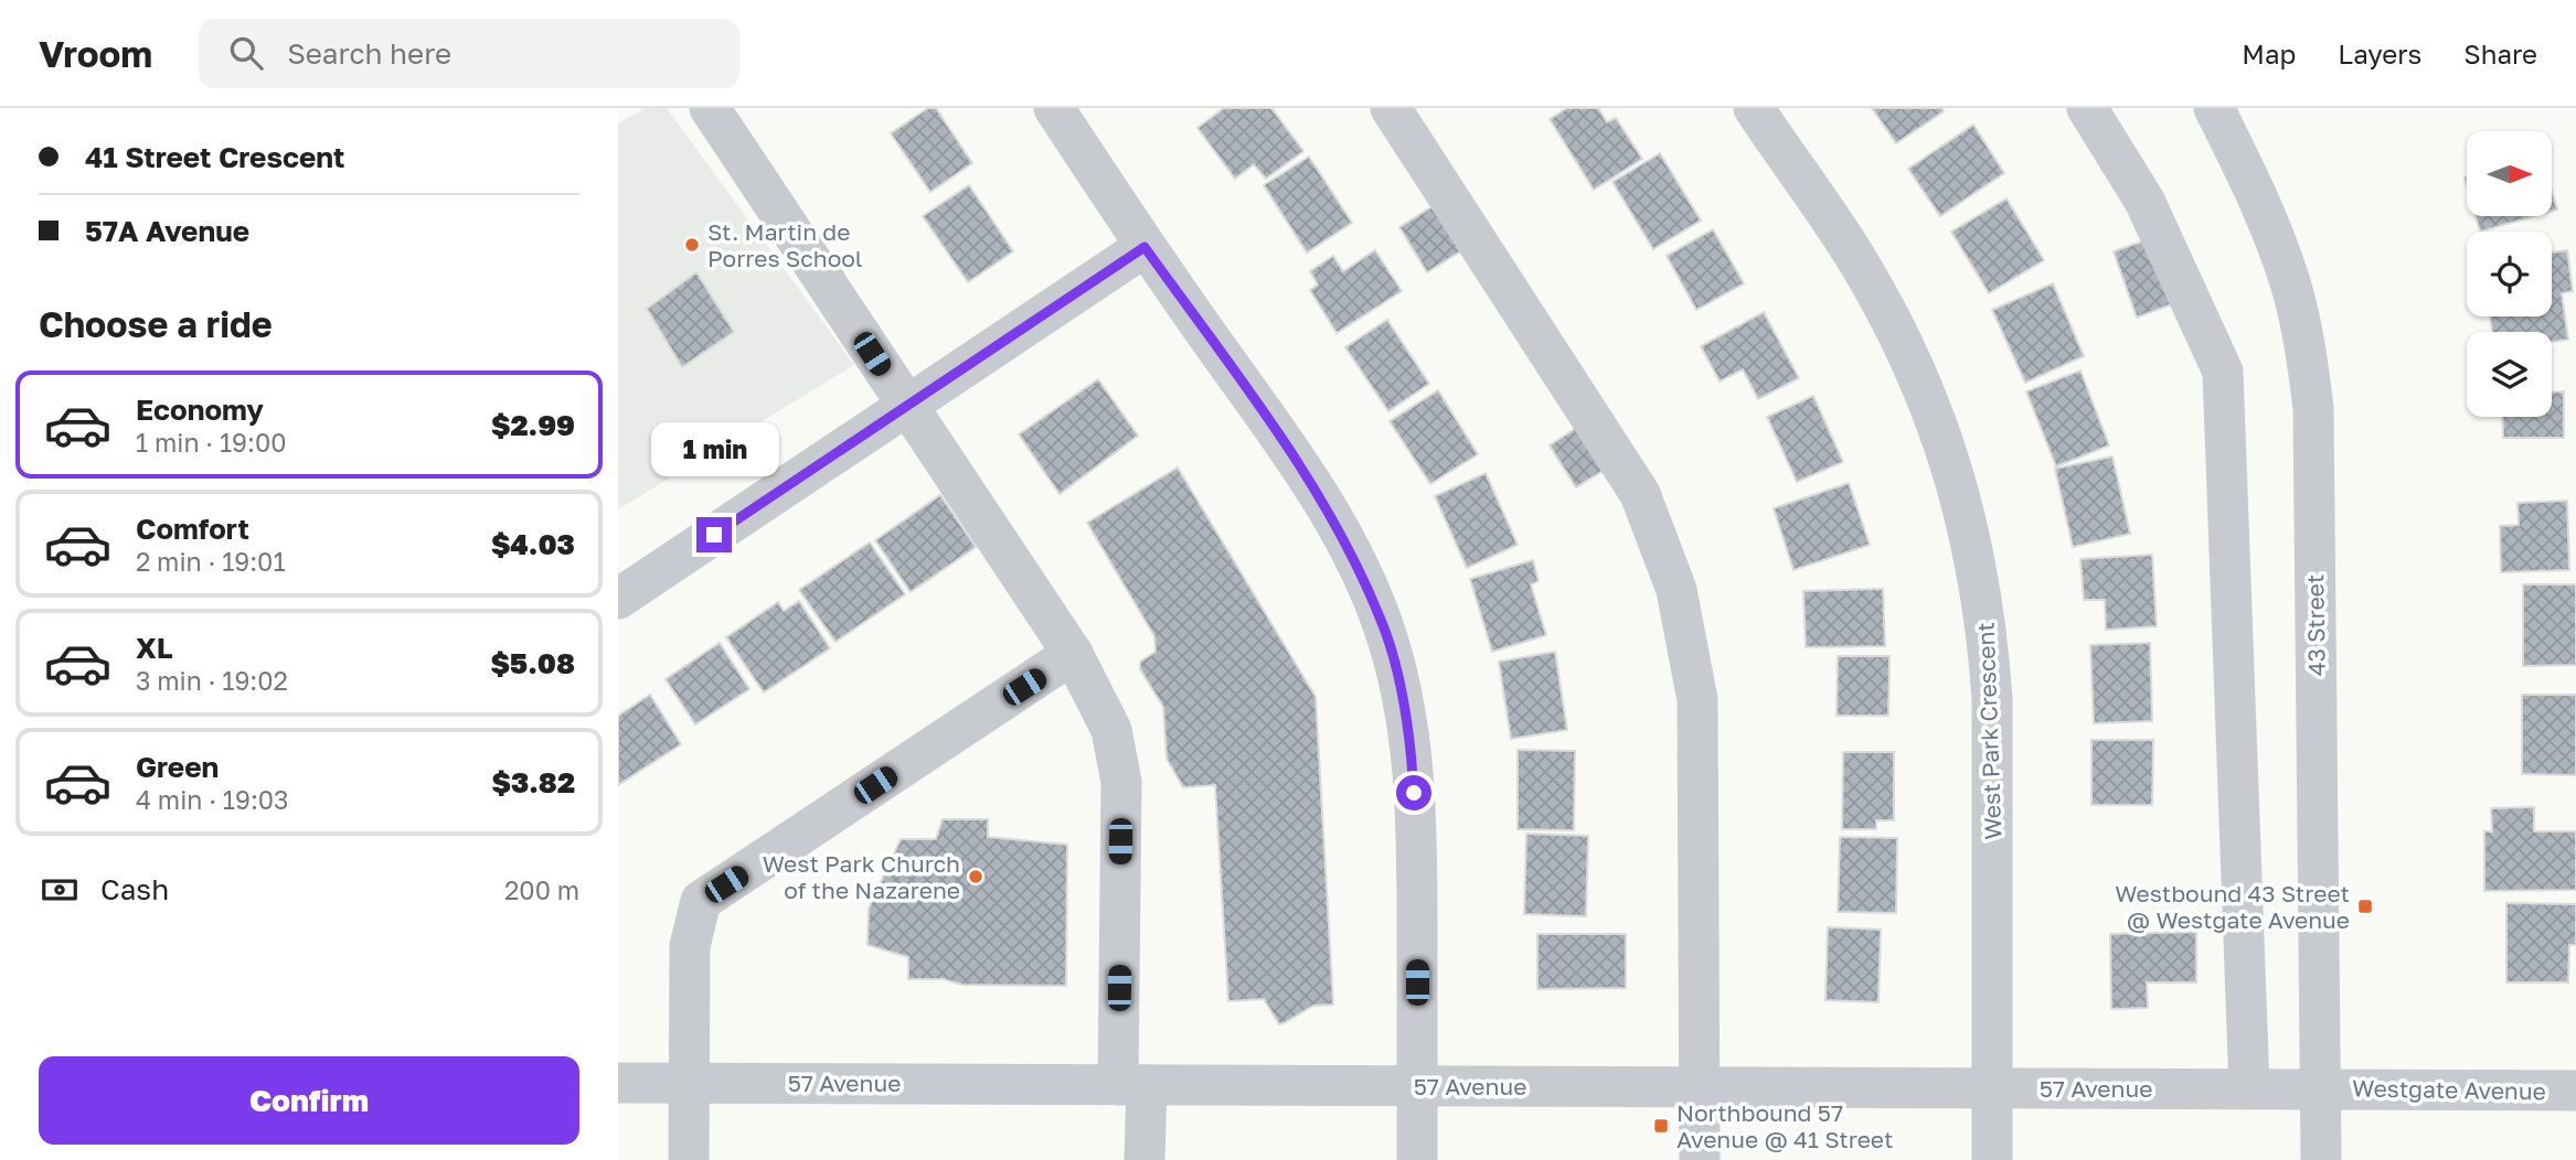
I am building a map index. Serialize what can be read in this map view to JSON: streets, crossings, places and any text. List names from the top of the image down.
{
  "streets": {
    "street": [
      "43 Street",
      "West Park Crescent",
      "57 Avenue",
      "Westgate Avenue"
    ]
  },
  "crossings": [
    ["43 Street", "57 Avenue"],
    ["43 Street", "Westgate Avenue"],
    ["West Park Crescent", "57 Avenue"],
    ["57 Avenue", "Westgate Avenue"]
  ],
  "places": {
    "other": ["St. Martin de Porres School", "West Park Church of the Nazarene"],
    "transit": ["Westbound 43 Street @ Westgate Avenue", "Northbound 57 Avenue @ 41 Street"]
  },
  "north": "right",
  "page": {
    "header": "Vroom",
    "search": "Search here",
    "nav": ["Map", "Layers", "Share"],
    "banner": ["41 Street Crescent", "57A Avenue"],
    "heading": "Choose a ride",
    "list": [
      {
        "name": "Economy",
        "note": "1 min · 19:00",
        "value": "$2.99"
      },
      {
        "name": "Comfort",
        "note": "2 min · 19:01",
        "value": "$4.03"
      },
      {
        "name": "XL",
        "note": "3 min · 19:02",
        "value": "$5.08"
      },
      {
        "name": "Green",
        "note": "4 min · 19:03",
        "value": "$3.82"
      }
    ],
    "bubble": "1 min",
    "pay": ["Cash", "200 m"],
    "buttons": "Confirm"
  }
}
